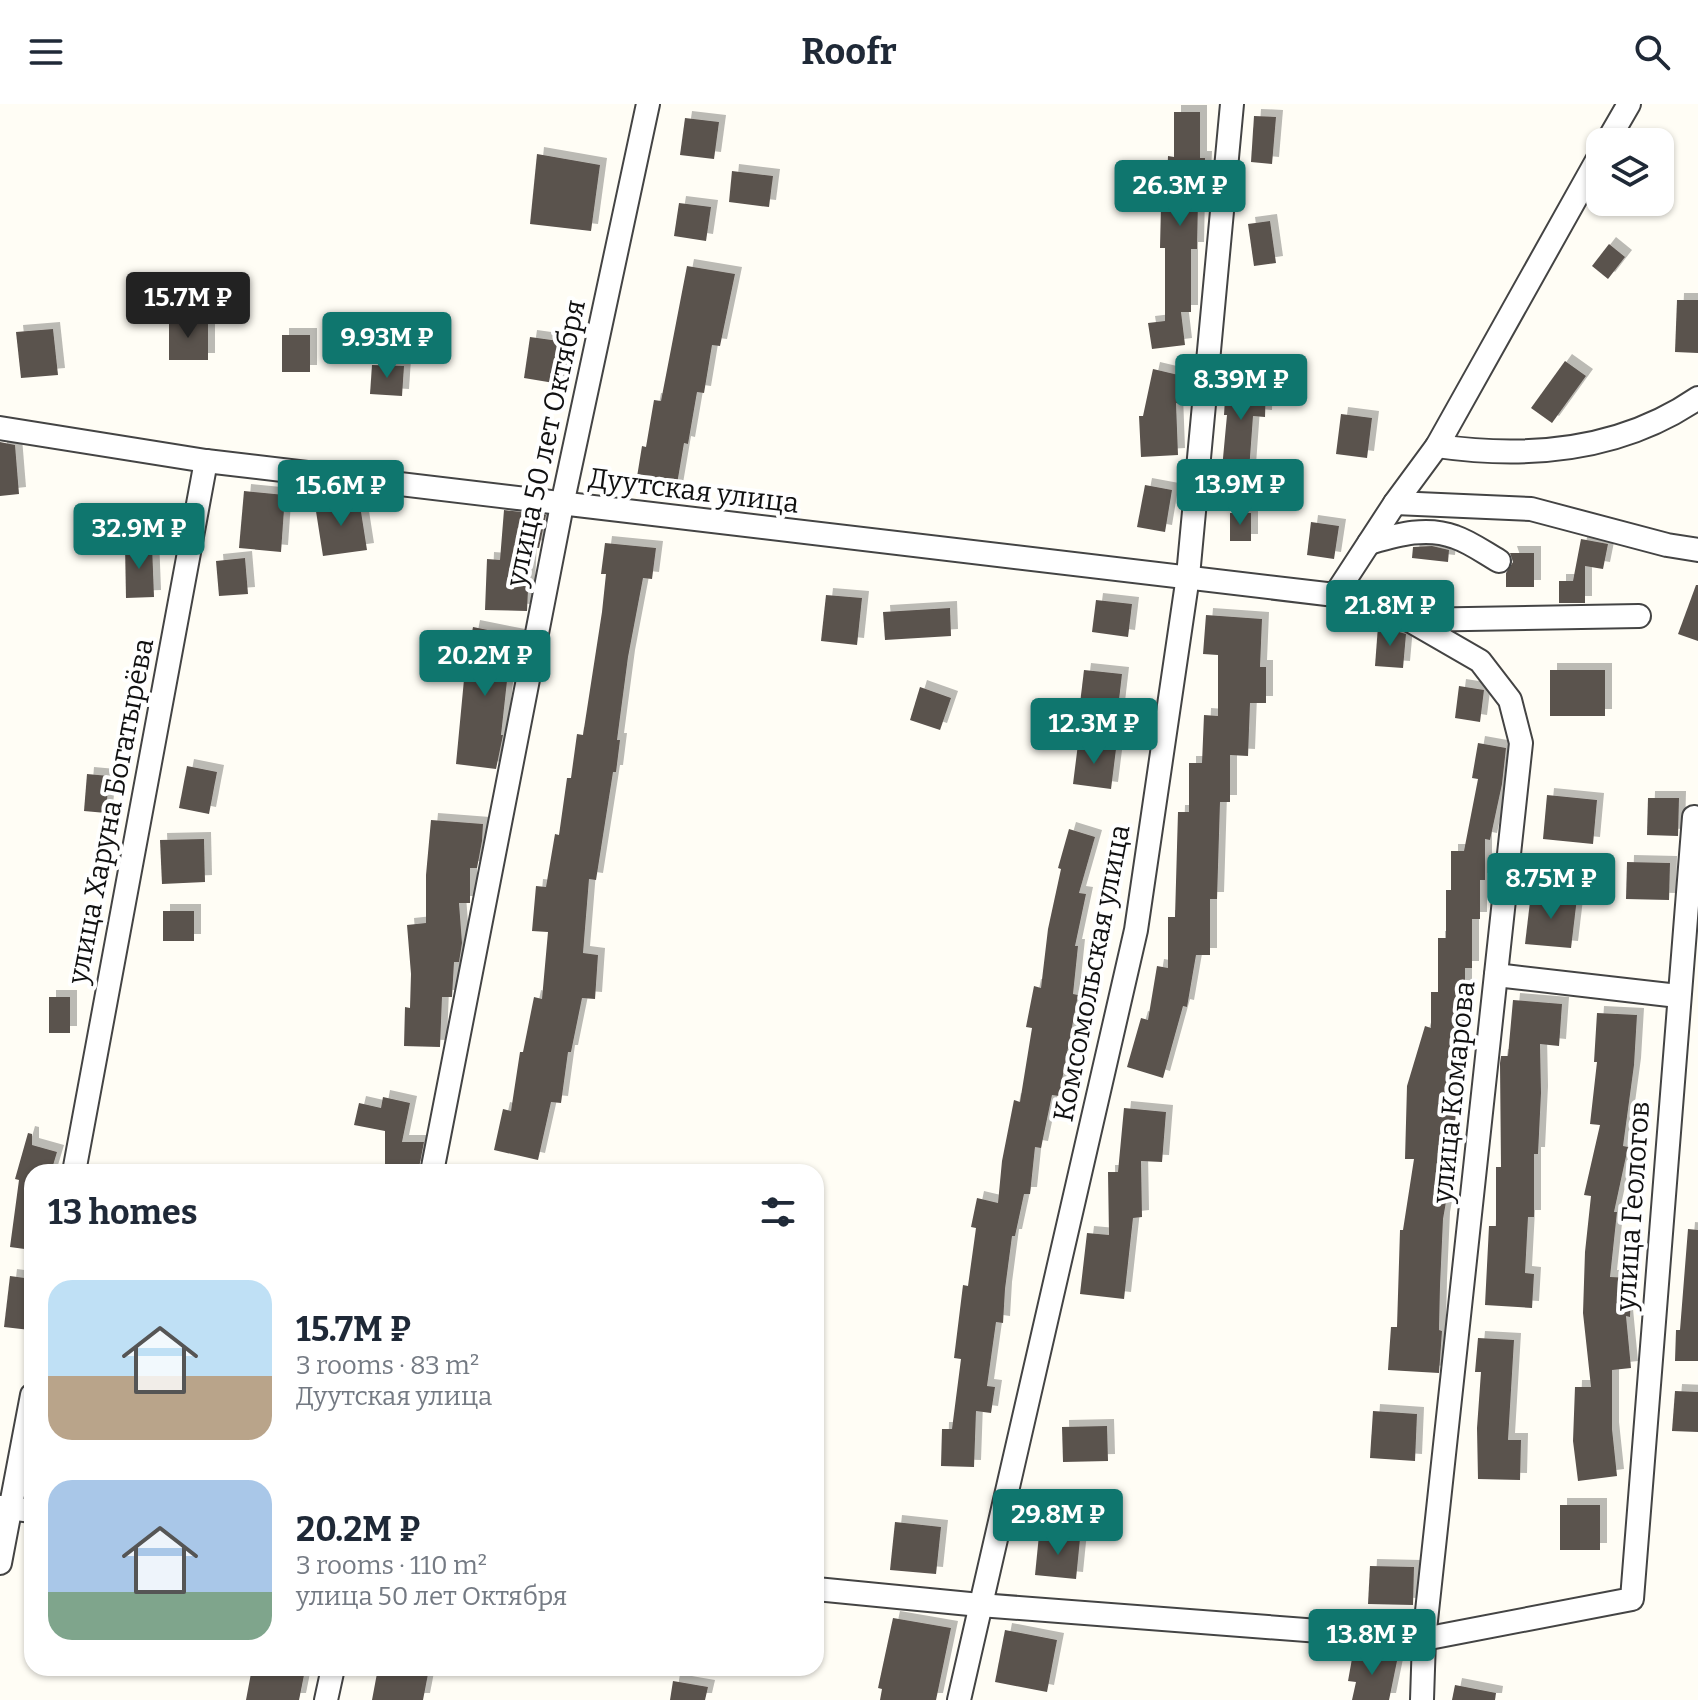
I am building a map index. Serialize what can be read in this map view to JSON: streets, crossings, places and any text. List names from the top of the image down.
{
  "streets": {
    "street": [
      "улица 50 лет Октября",
      "Дуутская улица",
      "улица Харуна Богатырёва",
      "Комсомольская улица",
      "улица Комарова",
      "улица Геологов"
    ]
  },
  "crossings": [
    ["улица 50 лет Октября", "Дуутская улица"],
    ["Дуутская улица", "улица Харуна Богатырёва"],
    ["Дуутская улица", "Комсомольская улица"],
    ["Дуутская улица", "улица Комарова"],
    ["улица Комарова", "улица Геологов"]
  ],
  "page": {
    "header": "Roofr",
    "price": [
      "26.3M ₽",
      "15.7M ₽",
      "9.93M ₽",
      "8.39M ₽",
      "13.9M ₽",
      "15.6M ₽",
      "32.9M ₽",
      "21.8M ₽",
      "20.2M ₽",
      "12.3M ₽",
      "8.75M ₽",
      "29.8M ₽",
      "13.8M ₽"
    ],
    "heading": "13 homes",
    "list": [
      {
        "name": "15.7M ₽",
        "note": "3 rooms · 83 m² · Дуутская улица"
      },
      {
        "name": "20.2M ₽",
        "note": "3 rooms · 110 m² · улица 50 лет Октября"
      }
    ]
  }
}
